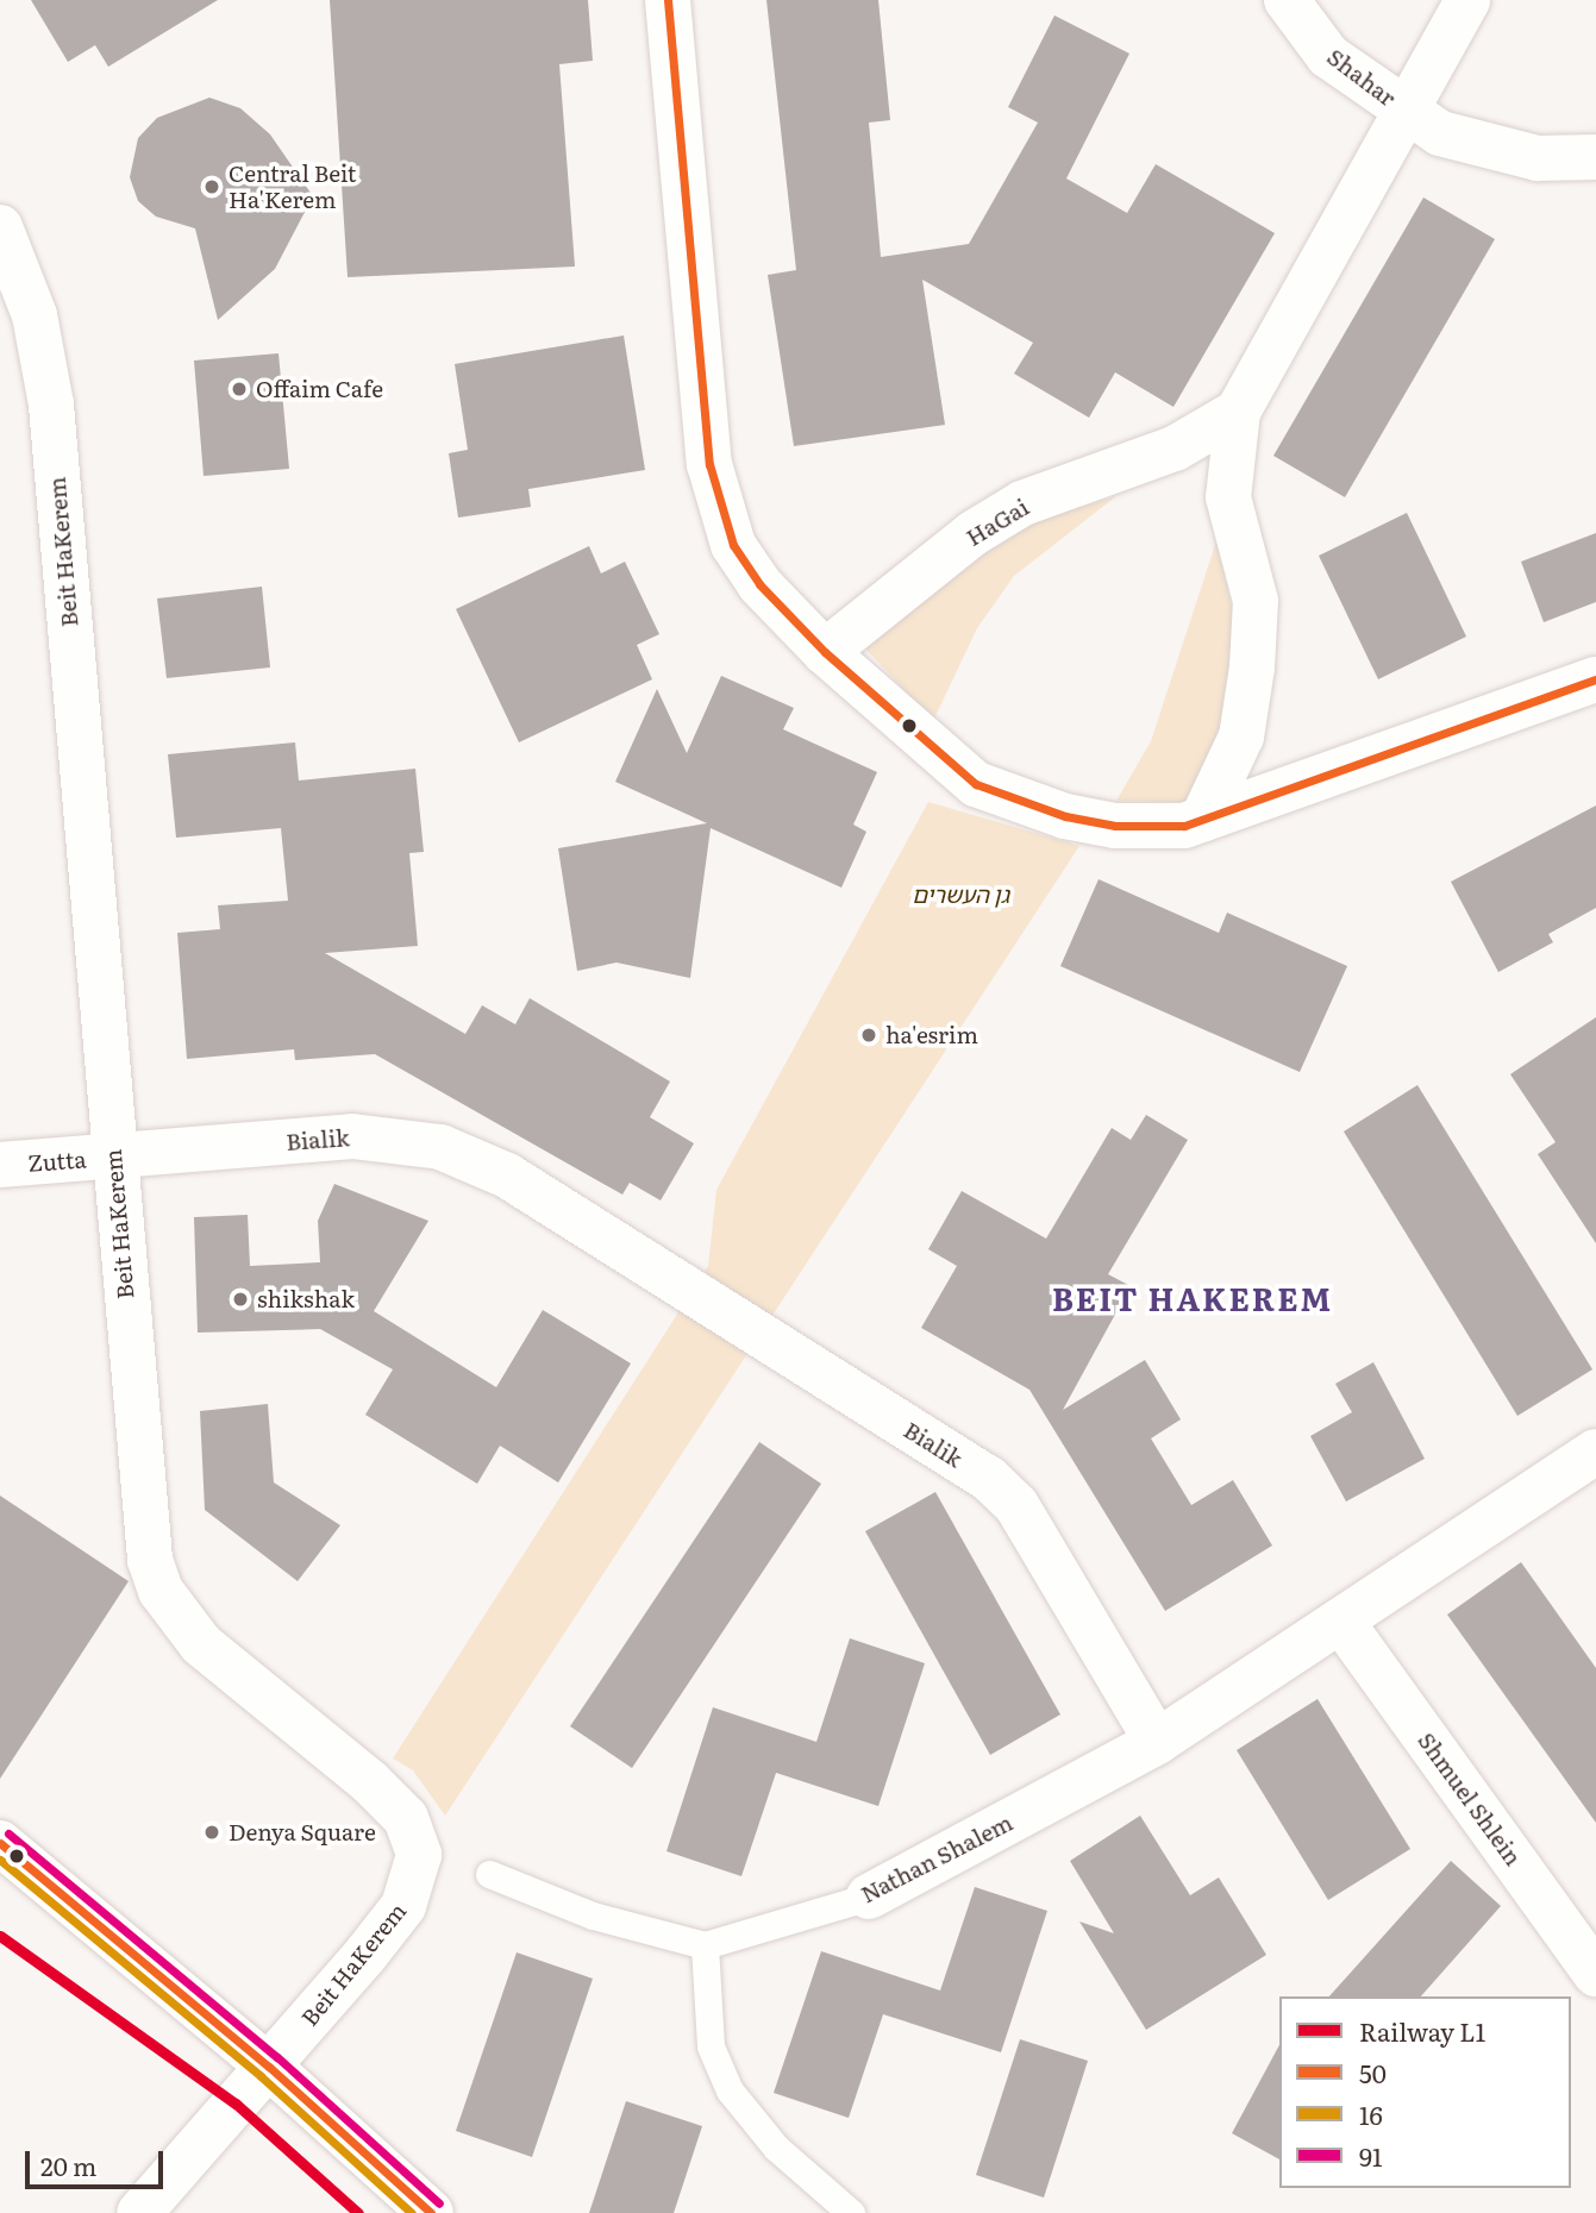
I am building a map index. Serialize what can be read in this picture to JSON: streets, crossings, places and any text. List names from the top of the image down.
{
  "streets": {
    "street": [
      "Shahar",
      "HaGai",
      "Beit HaKerem",
      "Bialik",
      "Zutta",
      "Shmuel Shlein",
      "Nathan Shalem"
    ]
  },
  "crossings": [
    ["Shahar", "HaGai"],
    ["Beit HaKerem", "Bialik"],
    ["Beit HaKerem", "Zutta"],
    ["Bialik", "Zutta"],
    ["Bialik", "Nathan Shalem"]
  ],
  "districts": ["BEIT HAKEREM"],
  "parks": ["גן העשרים"],
  "places": [
    "Central Beit Ha'Kerem",
    "Offaim Cafe",
    "ha'esrim",
    "shikshak",
    "Denya Square"
  ],
  "lines": [
    "transit line 50",
    "transit line 91",
    "transit line 16",
    "rail line L1"
  ],
  "legend": [
    "Railway L1",
    "50",
    "16",
    "91"
  ],
  "scale_bar": "20 m"
}
